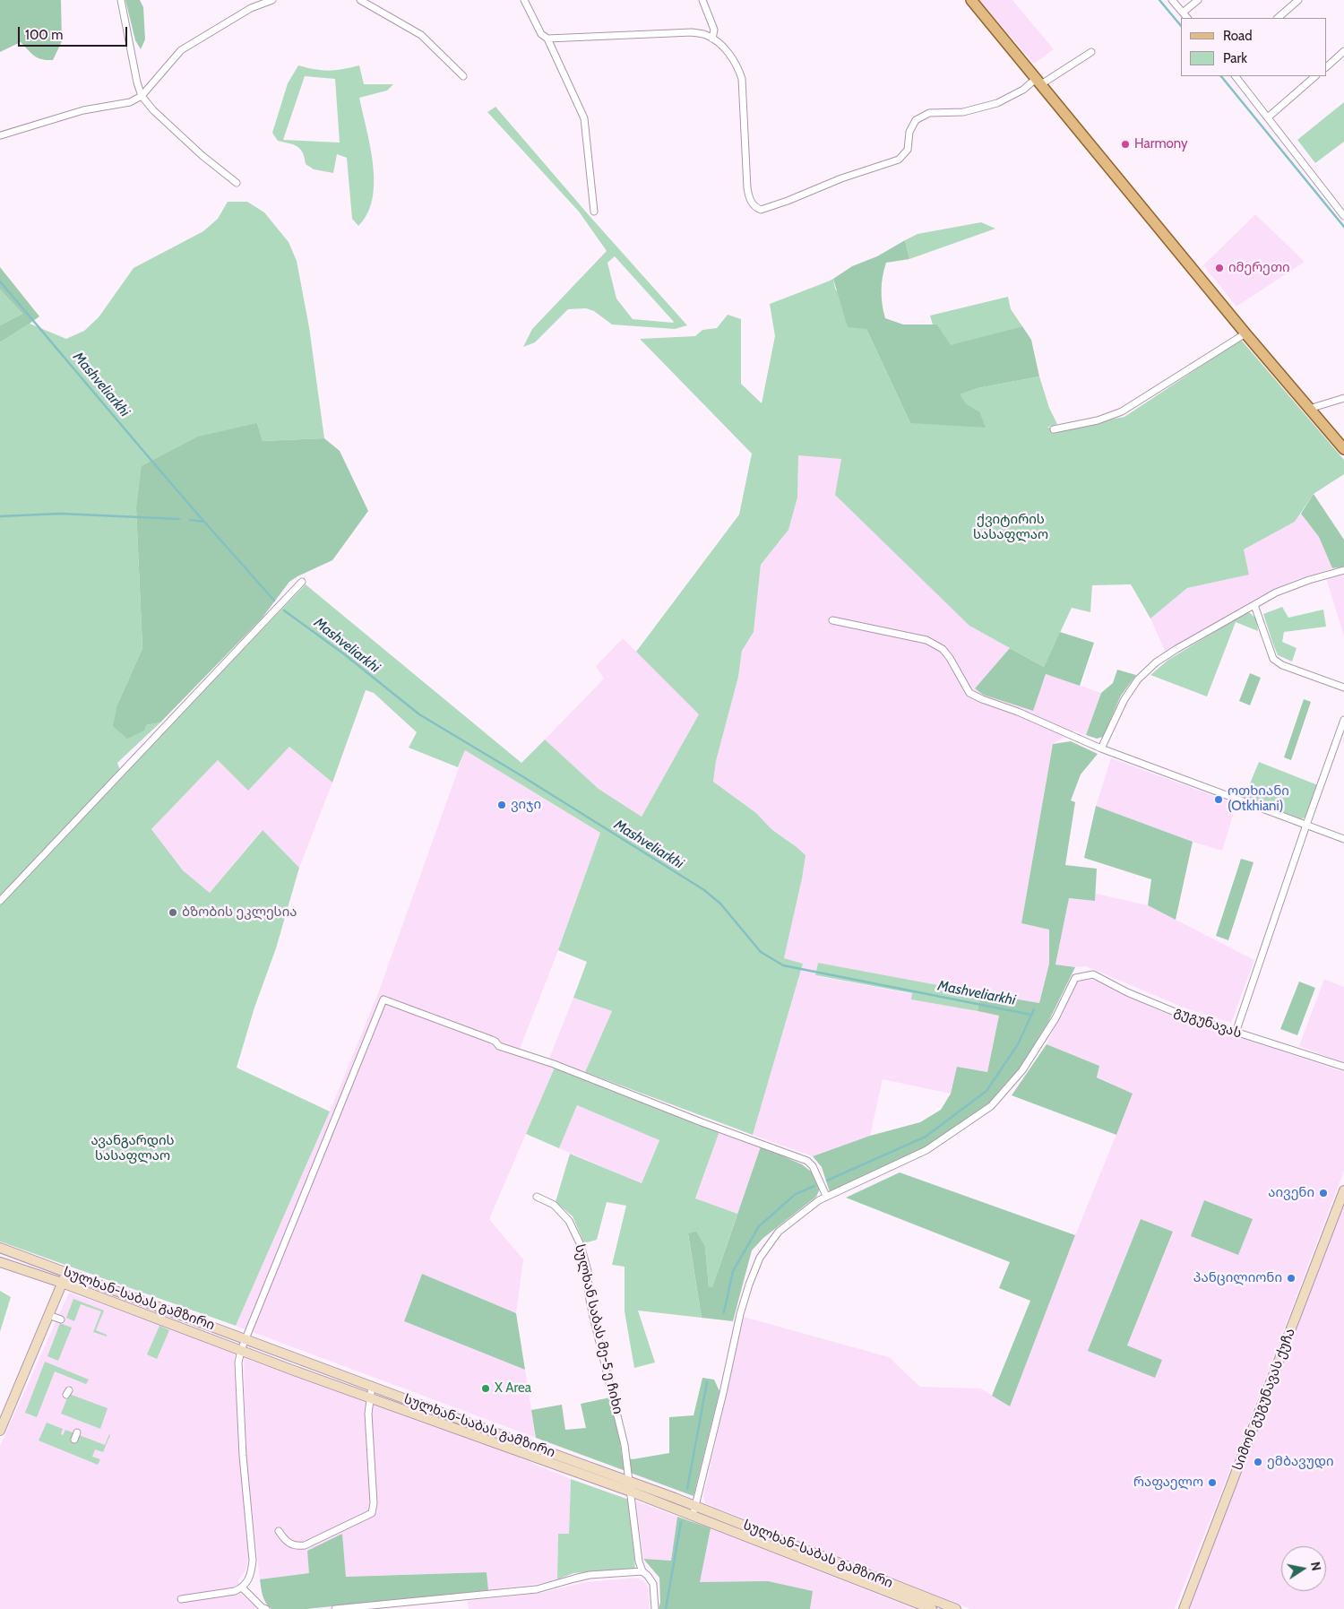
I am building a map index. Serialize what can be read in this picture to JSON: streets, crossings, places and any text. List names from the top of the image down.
{
  "streets": {
    "main road": ["სულხან-საბას გამზირი", "სიმონ გუგუნავას ქუჩა"],
    "street": ["გუგუნავას", "სულხან საბას მე-5 ე ჩიხი"]
  },
  "crossings": [
    ["სულხან-საბას გამზირი", "სულხან საბას მე-5 ე ჩიხი"]
  ],
  "water": ["Mashveliarkhi"],
  "parks": ["ქვიტირის სასაფლაო", "ავანგარდის სასაფლაო"],
  "places": [
    "Harmony",
    "იმერეთი",
    "ოთხიანი (Otkhiani)",
    "ვიჯი",
    "ბზობის ეკლესია",
    "აივენი",
    "პანცილიონი",
    "X Area",
    "ემბავუდი",
    "რაფაელო"
  ],
  "legend": ["Road", "Park"],
  "scale_bar": "100 m",
  "north": "right"
}
